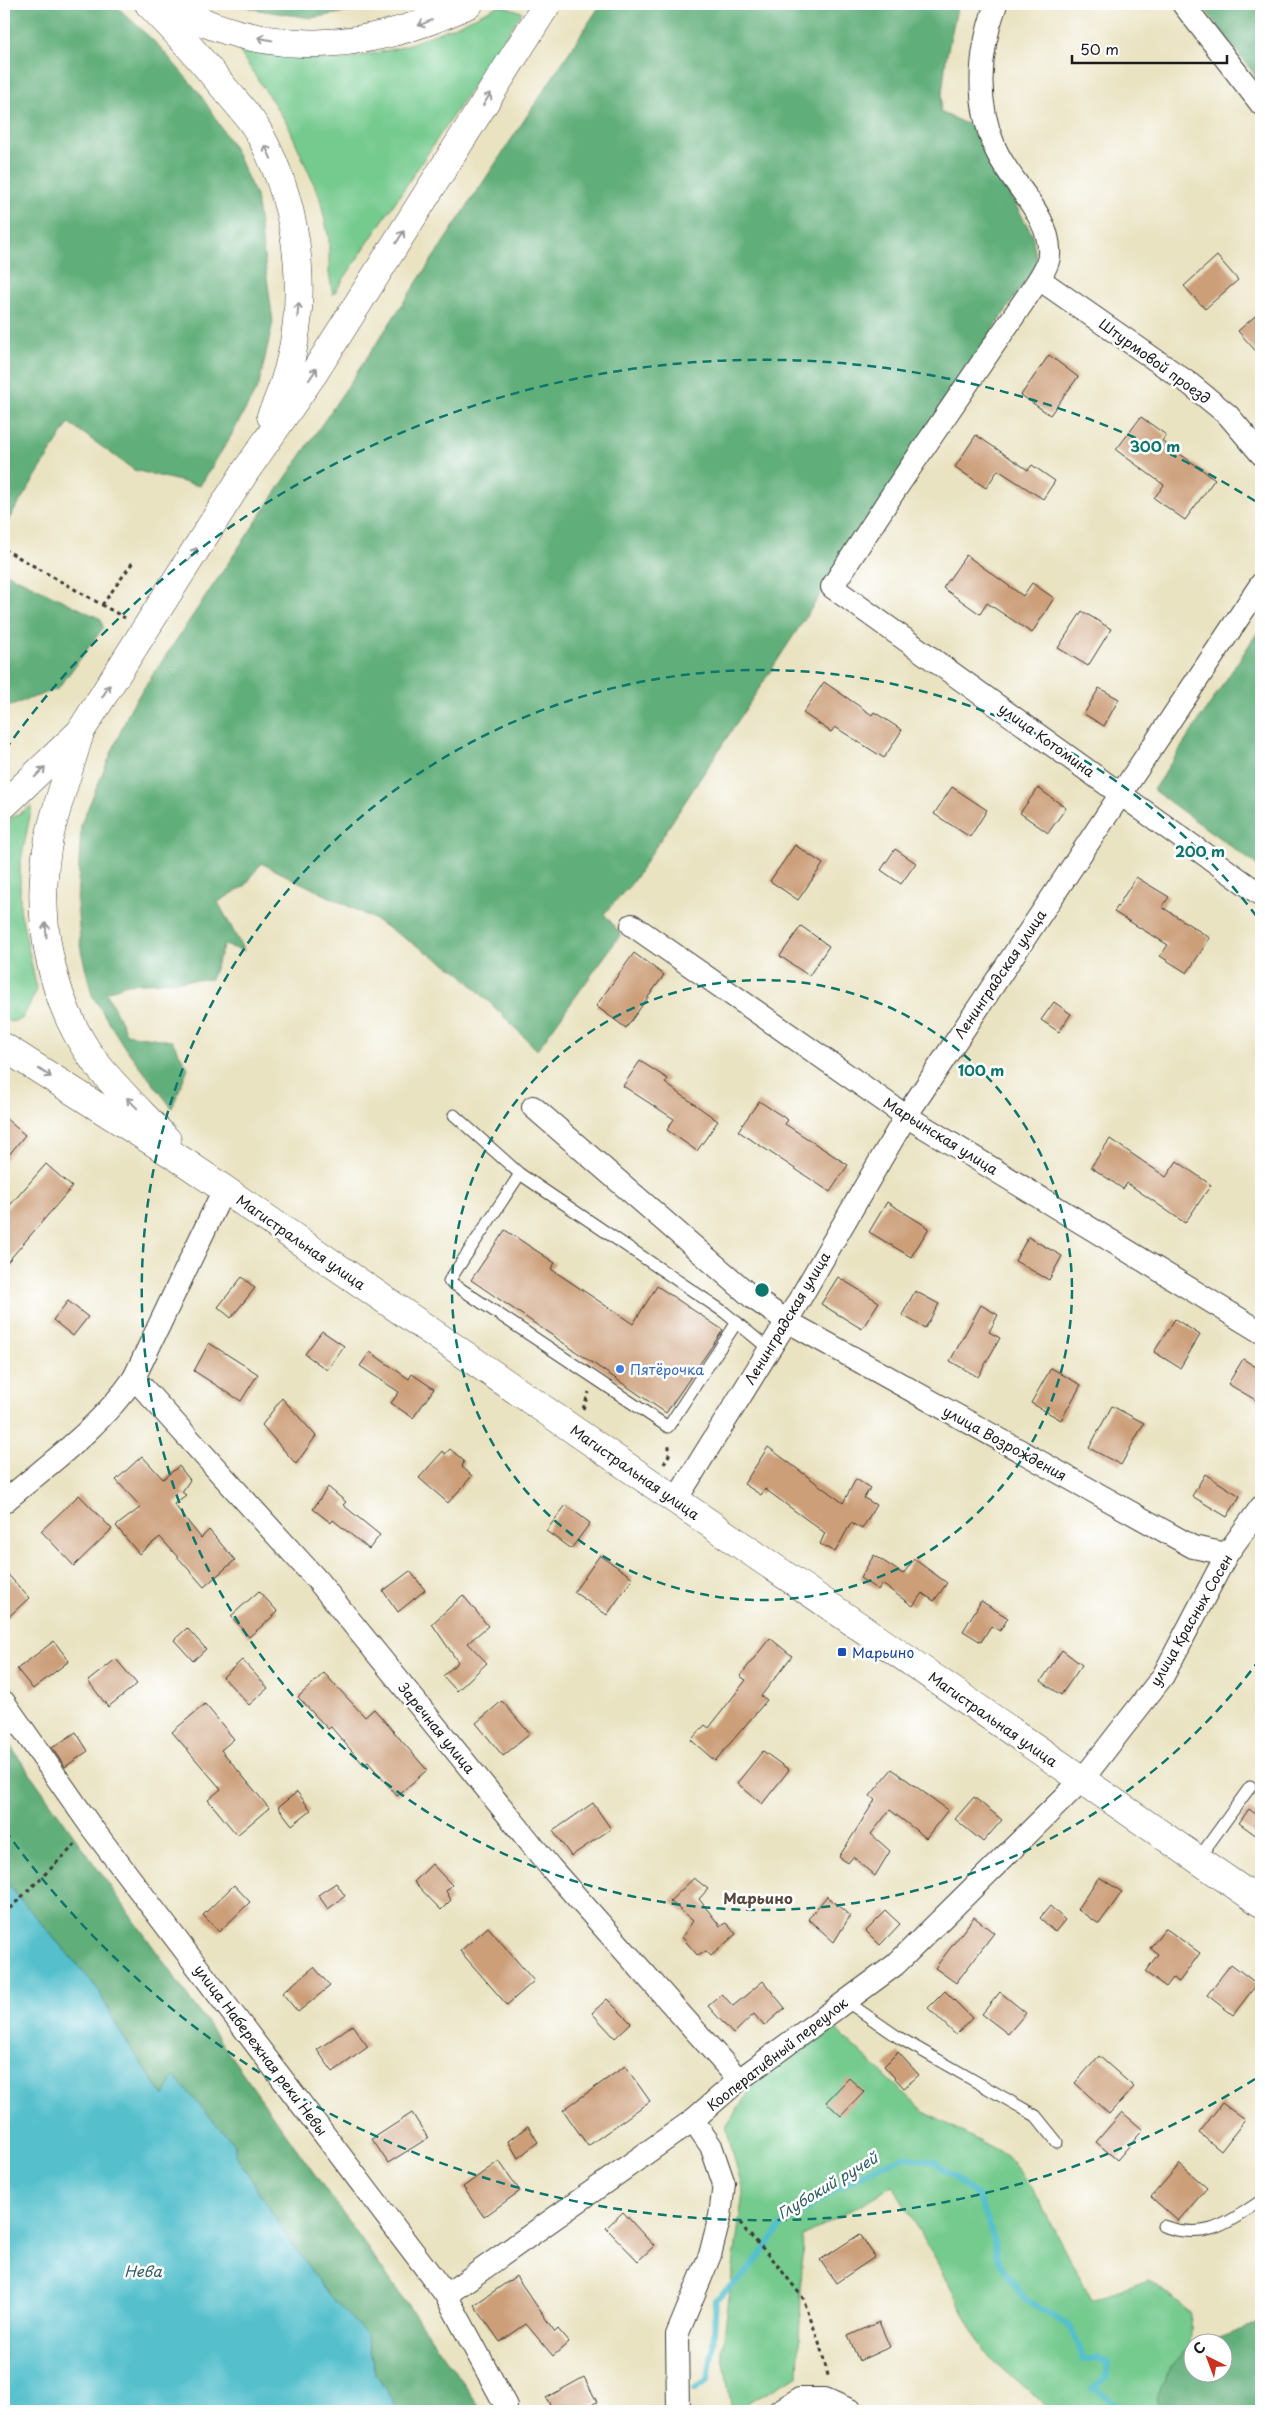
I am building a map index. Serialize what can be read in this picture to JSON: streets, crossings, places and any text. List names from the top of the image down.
{
  "streets": {
    "main road": ["Магистральная улица"],
    "street": [
      "Штурмовой проезд",
      "улица Котомина",
      "Ленинградская улица",
      "Марьинская улица",
      "улица Возрождения",
      "улица Красных Сосен",
      "Заречная улица",
      "улица Набережная реки Невы",
      "Кооперативный переулок"
    ]
  },
  "crossings": [
    ["Штурмовой проезд", "улица Котомина"],
    ["улица Котомина", "Ленинградская улица"],
    ["Ленинградская улица", "Марьинская улица"],
    ["Ленинградская улица", "Магистральная улица"],
    ["Ленинградская улица", "улица Возрождения"],
    ["Магистральная улица", "улица Красных Сосен"],
    ["Магистральная улица", "Кооперативный переулок"],
    ["улица Возрождения", "улица Красных Сосен"],
    ["улица Красных Сосен", "Кооперативный переулок"],
    ["Заречная улица", "Кооперативный переулок"],
    ["улица Набережная реки Невы", "Кооперативный переулок"]
  ],
  "districts": ["Марьино"],
  "water": ["Глубокий ручей", "Нева"],
  "places": {
    "other": ["Пятёрочка"],
    "transit": ["Марьино"]
  },
  "scale_bar": "50 m",
  "north": "top left",
  "rings": ["300 m", "200 m", "100 m"]
}
